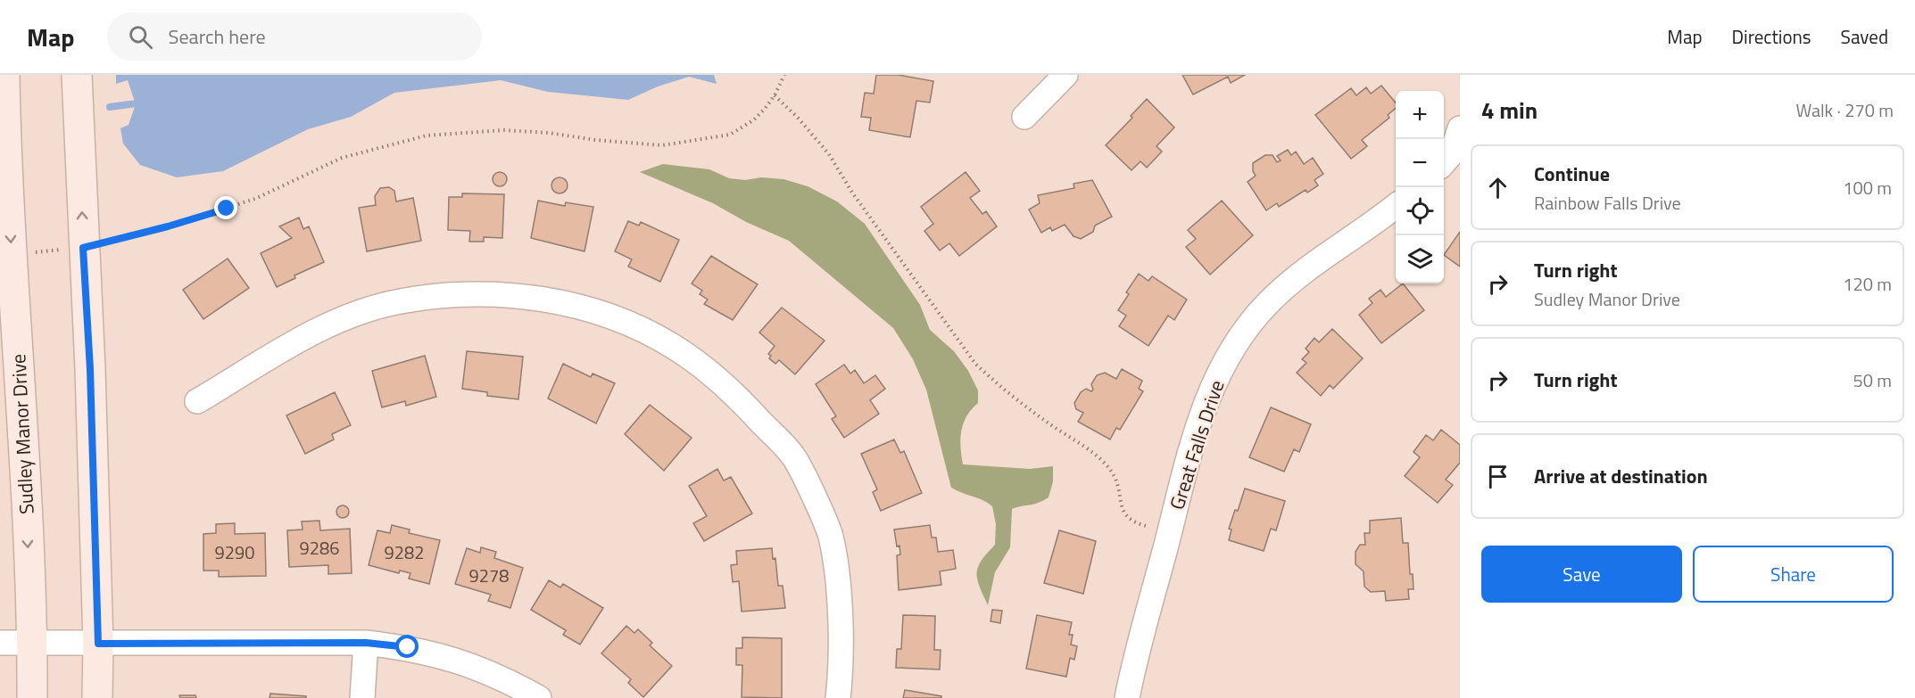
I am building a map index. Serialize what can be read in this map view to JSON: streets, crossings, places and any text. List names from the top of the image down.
{
  "streets": {
    "main road": ["Sudley Manor Drive"],
    "street": ["Great Falls Drive"]
  },
  "house_numbers": [
    "9286",
    "9290",
    "9282",
    "9278"
  ],
  "page": {
    "header": "Map",
    "search": "Search here",
    "nav": ["Map", "Directions", "Saved"],
    "heading": ["4 min", "Walk · 270 m"],
    "map_buttons": ["+", "−"],
    "list": [
      ["Continue", "Rainbow Falls Drive", "100 m"],
      ["Turn right", "Sudley Manor Drive", "120 m"],
      ["Turn right", "50 m"],
      "Arrive at destination"
    ],
    "buttons": ["Save", "Share"]
  }
}
